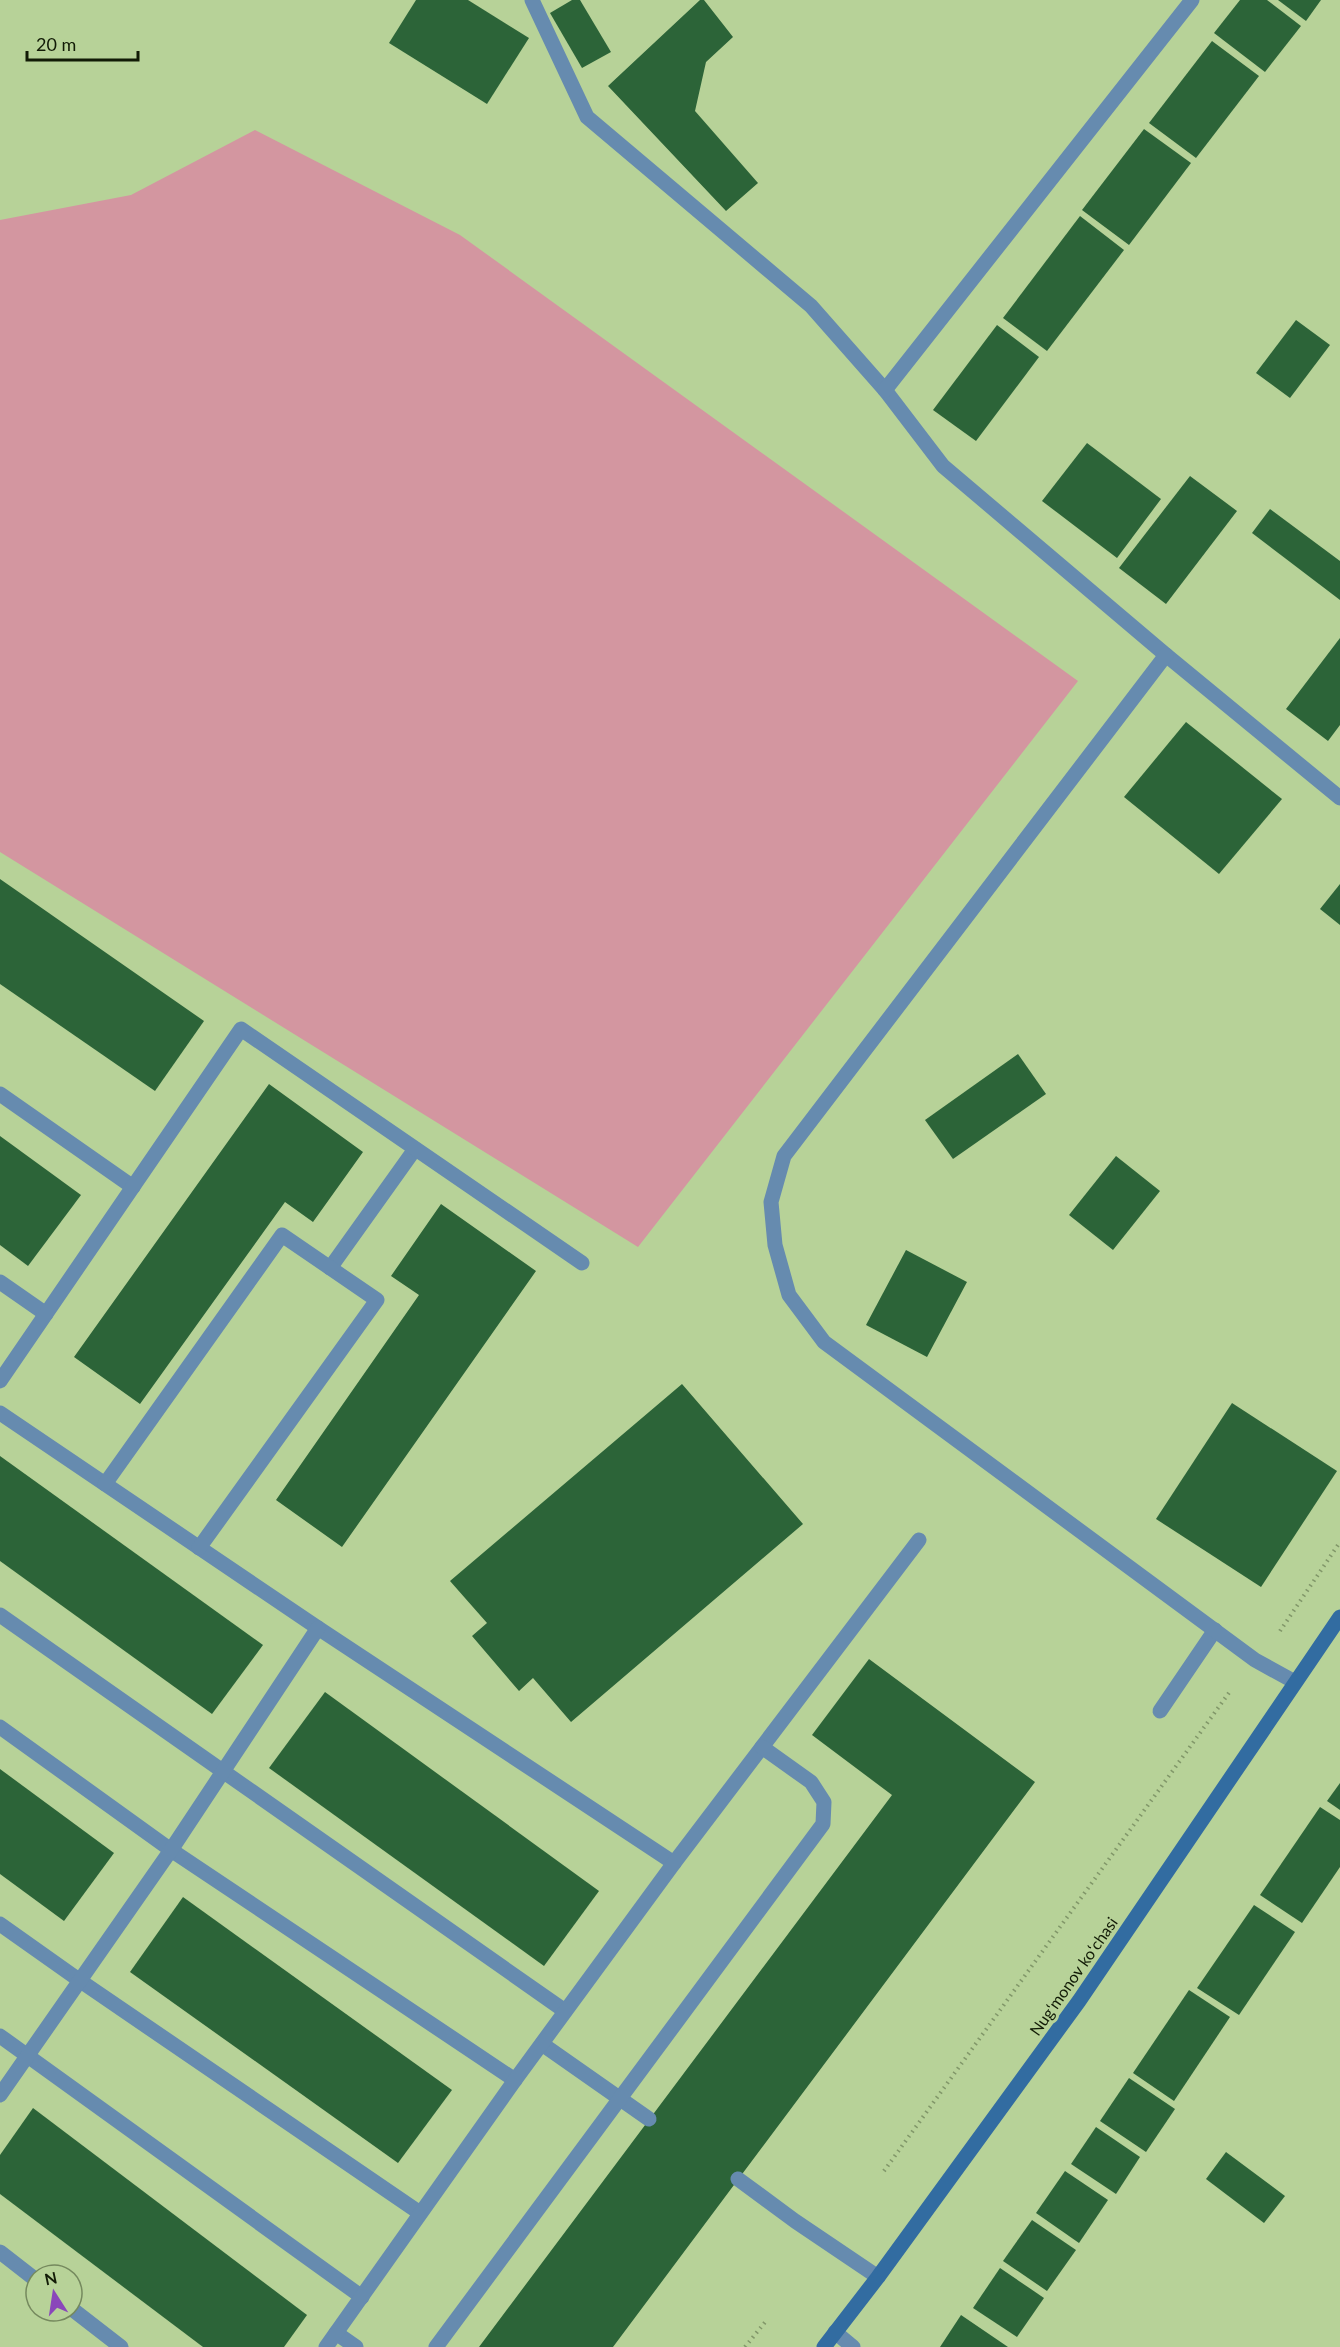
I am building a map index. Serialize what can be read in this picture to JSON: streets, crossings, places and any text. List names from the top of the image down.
{
  "streets": {
    "main road": ["Nugʻmonov koʻchasi"]
  },
  "scale_bar": "20 m",
  "north": "top"
}
